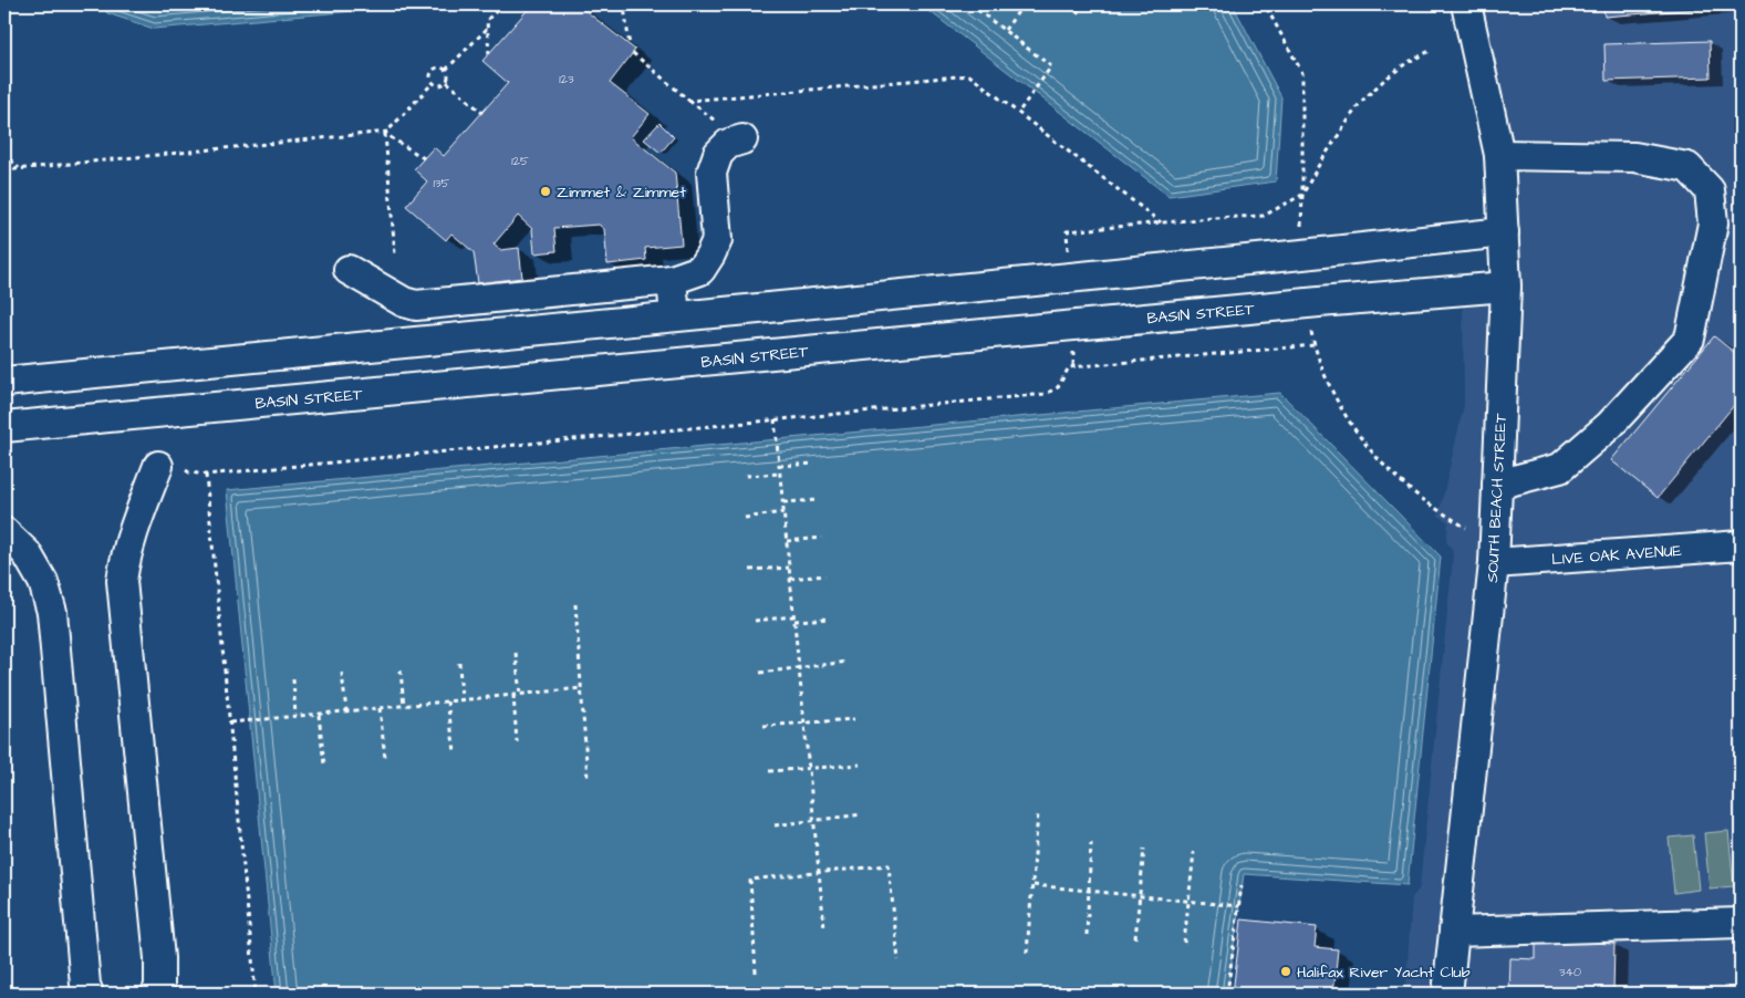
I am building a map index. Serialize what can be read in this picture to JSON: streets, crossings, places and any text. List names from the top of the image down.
{
  "streets": {
    "street": ["BASIN STREET", "SOUTH BEACH STREET", "LIVE OAK AVENUE"]
  },
  "crossings": [
    ["BASIN STREET", "SOUTH BEACH STREET"],
    ["SOUTH BEACH STREET", "LIVE OAK AVENUE"]
  ],
  "places": ["Zimmet & Zimmet", "Halifax River Yacht Club"],
  "house_numbers": [
    "123",
    "125",
    "135",
    "340"
  ]
}
